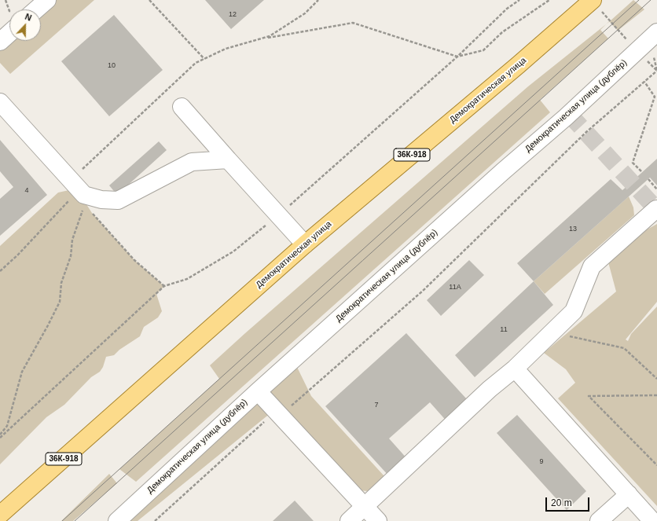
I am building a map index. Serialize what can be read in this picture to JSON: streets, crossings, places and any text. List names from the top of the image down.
{
  "streets": {
    "main road": ["Демократическая улица", "36К-918"],
    "street": ["Демократическая улица (дублёр)"]
  },
  "house_numbers": [
    "12",
    "10",
    "4",
    "13",
    "11А",
    "11",
    "7",
    "9"
  ],
  "scale_bar": "20 m",
  "north": "top"
}
